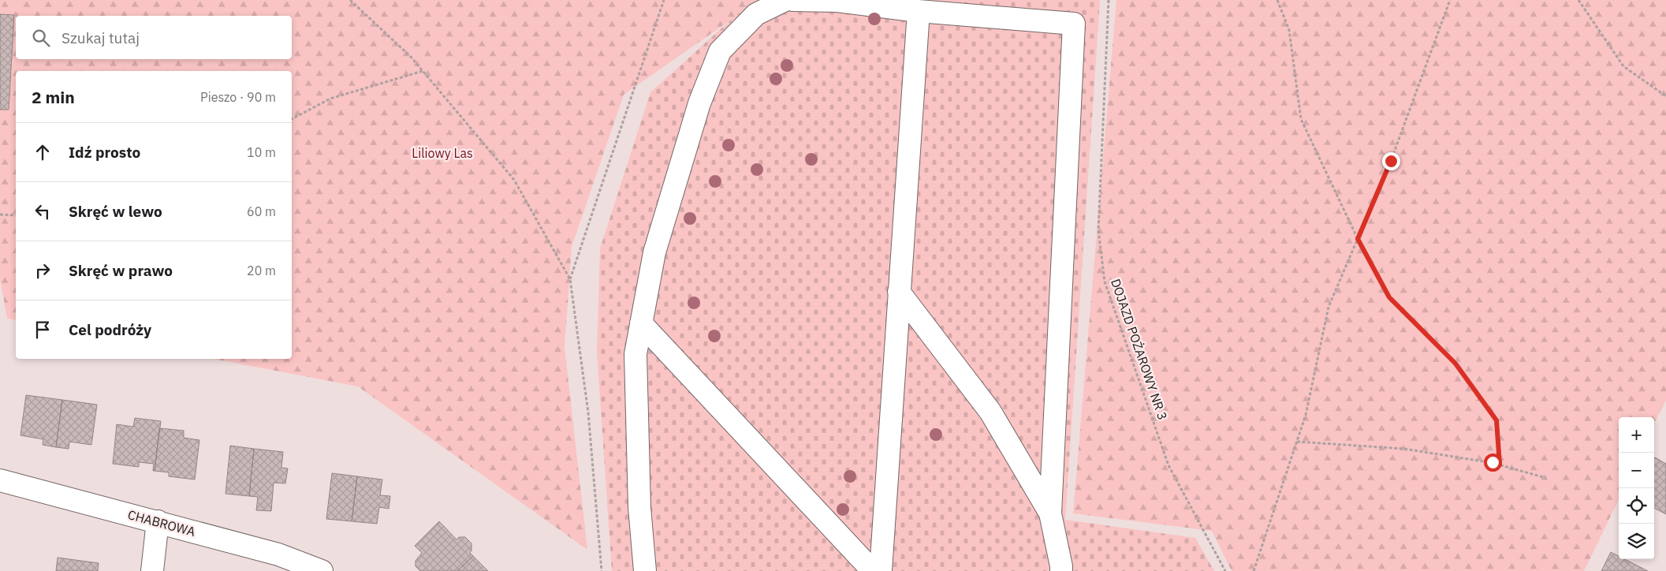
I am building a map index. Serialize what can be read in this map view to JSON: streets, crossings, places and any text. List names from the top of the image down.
{
  "streets": {
    "street": ["CHABROWA"],
    "path": ["DOJAZD POŻAROWY NR 3"]
  },
  "parks": ["Liliowy Las"],
  "page": {
    "search": "Szukaj tutaj",
    "heading": ["2 min", "Pieszo · 90 m"],
    "list": [
      ["Idź prosto", "10 m"],
      ["Skręć w lewo", "60 m"],
      ["Skręć w prawo", "20 m"],
      "Cel podróży"
    ],
    "map_buttons": ["+", "−"]
  }
}
